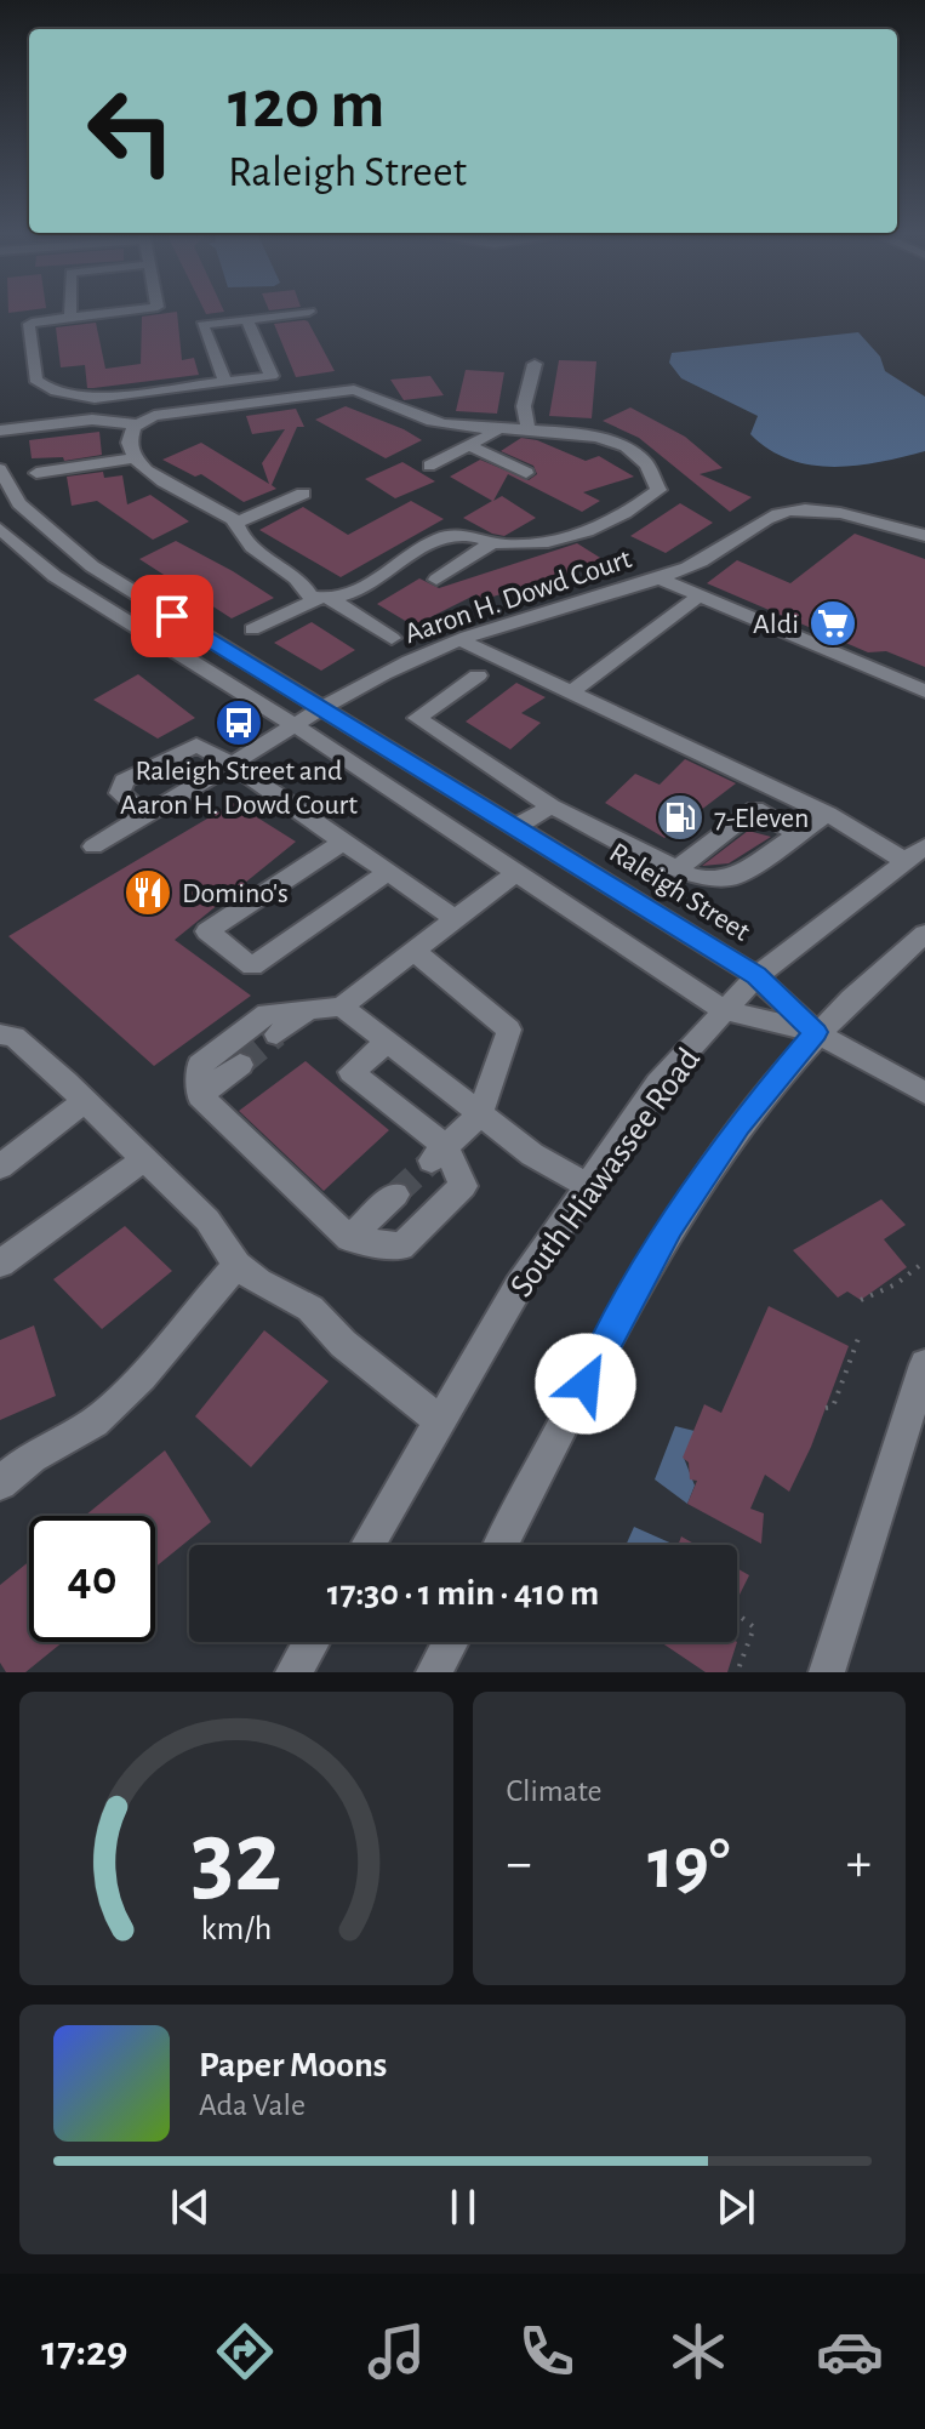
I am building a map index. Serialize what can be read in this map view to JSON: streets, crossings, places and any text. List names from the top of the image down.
{
  "streets": {
    "street": ["Aaron H. Dowd Court", "Raleigh Street", "South Hiawassee Road"]
  },
  "crossings": [
    ["Aaron H. Dowd Court", "Raleigh Street"],
    ["Raleigh Street", "South Hiawassee Road"]
  ],
  "places": {
    "supermarket": ["Aldi"],
    "bus stop": ["Raleigh Street and Aaron H. Dowd Court"],
    "fuel station": ["7-Eleven"],
    "restaurant": ["Domino's"]
  },
  "page": {
    "turn": ["120 m", "Raleigh Street"],
    "limit": "40",
    "trip": "17:30 · 1 min · 410 m",
    "tile": "Climate",
    "heat": ["−", "19°", "+"],
    "song": ["Paper Moons", "Ada Vale"],
    "tabs": "17:29",
    "gauge": ["32", "km/h"]
  }
}
